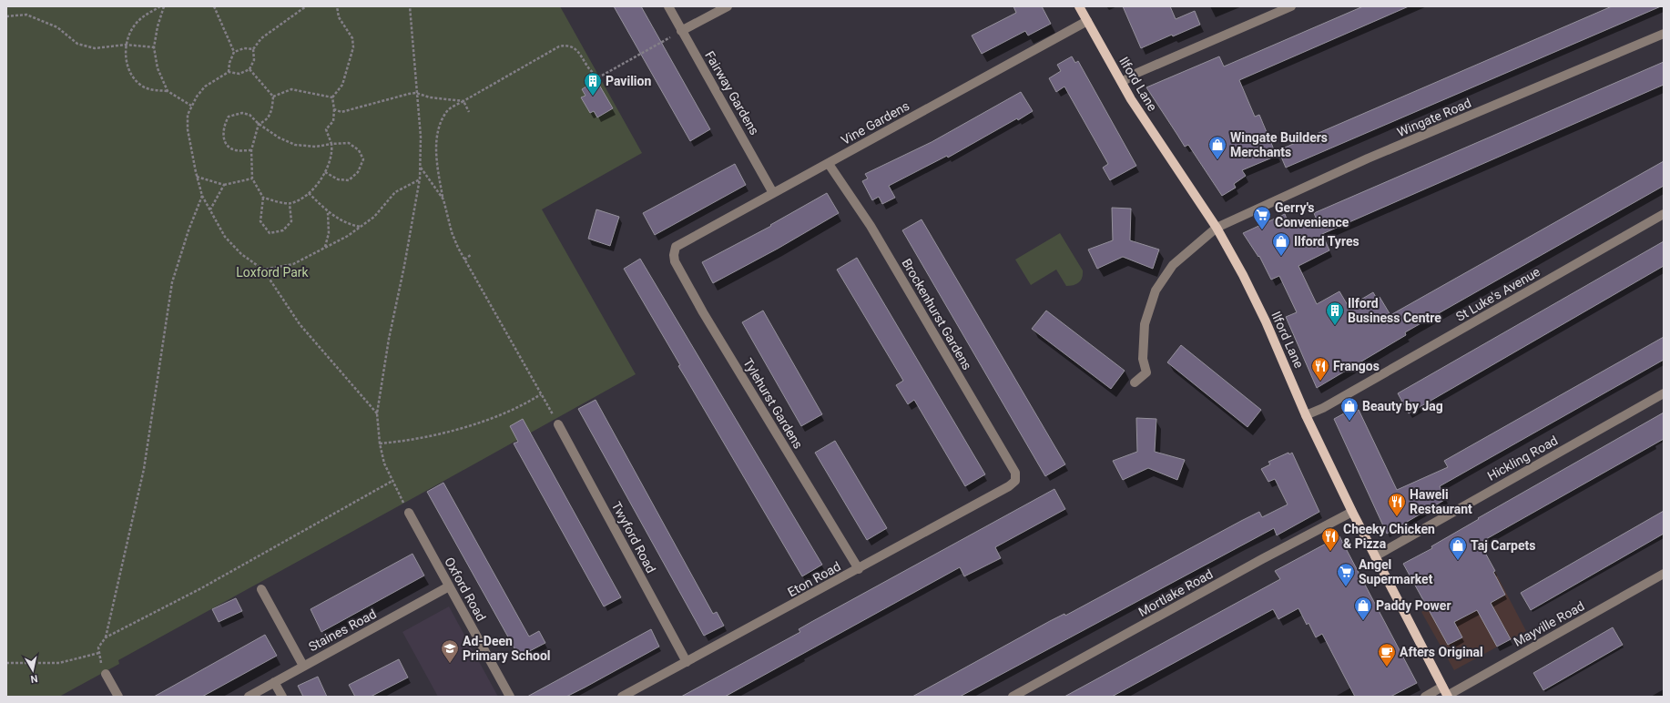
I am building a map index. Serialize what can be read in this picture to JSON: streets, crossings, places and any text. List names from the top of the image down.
{
  "streets": {
    "main road": ["Ilford Lane"],
    "street": [
      "Fairway Gardens",
      "Wingate Road",
      "Vine Gardens",
      "St Luke's Avenue",
      "Brockenhurst Gardens",
      "Tylehurst Gardens",
      "Hickling Road",
      "Twyford Road",
      "Eton Road",
      "Oxford Road",
      "Mortlake Road",
      "Mayville Road",
      "Staines Road"
    ]
  },
  "crossings": [
    ["Ilford Lane", "Wingate Road"],
    ["Ilford Lane", "Vine Gardens"],
    ["Ilford Lane", "St Luke's Avenue"],
    ["Ilford Lane", "Hickling Road"],
    ["Ilford Lane", "Mortlake Road"],
    ["Ilford Lane", "Mayville Road"],
    ["Fairway Gardens", "Vine Gardens"],
    ["Vine Gardens", "Brockenhurst Gardens"],
    ["Vine Gardens", "Tylehurst Gardens"],
    ["Brockenhurst Gardens", "Eton Road"],
    ["Tylehurst Gardens", "Eton Road"],
    ["Twyford Road", "Eton Road"],
    ["Oxford Road", "Staines Road"]
  ],
  "parks": ["Loxford Park"],
  "places": {
    "building": ["Pavilion", "Ilford Business Centre"],
    "shop": [
      "Wingate Builders Merchants",
      "Ilford Tyres",
      "Beauty by Jag",
      "Taj Carpets",
      "Paddy Power"
    ],
    "supermarket": ["Gerry's Convenience", "Angel Supermarket"],
    "restaurant": ["Frangos", "Haweli Restaurant", "Cheeky Chicken & Pizza"],
    "school or university": ["Ad-Deen Primary School"],
    "cafe": ["Afters Original"]
  },
  "north": "bottom"
}
